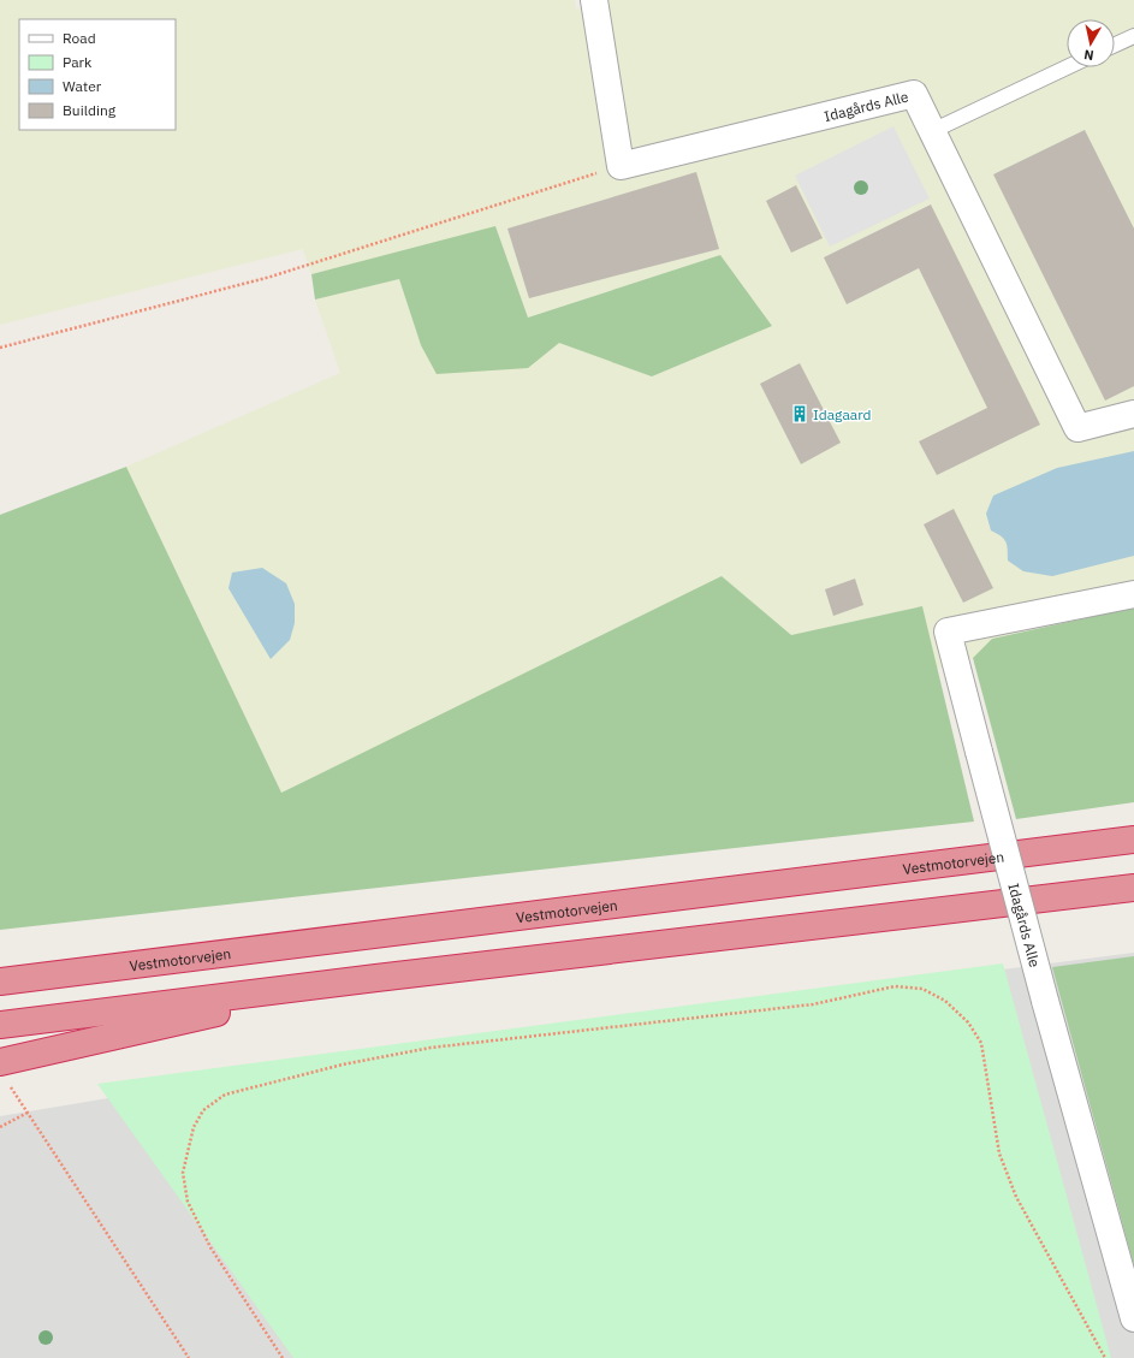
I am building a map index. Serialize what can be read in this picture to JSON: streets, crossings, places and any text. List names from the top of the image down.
{
  "streets": {
    "highway": ["Vestmotorvejen"],
    "street": ["Idagårds Alle"]
  },
  "places": {
    "building": ["Idagaard"]
  },
  "legend": [
    "Road",
    "Park",
    "Water",
    "Building"
  ],
  "north": "bottom"
}
